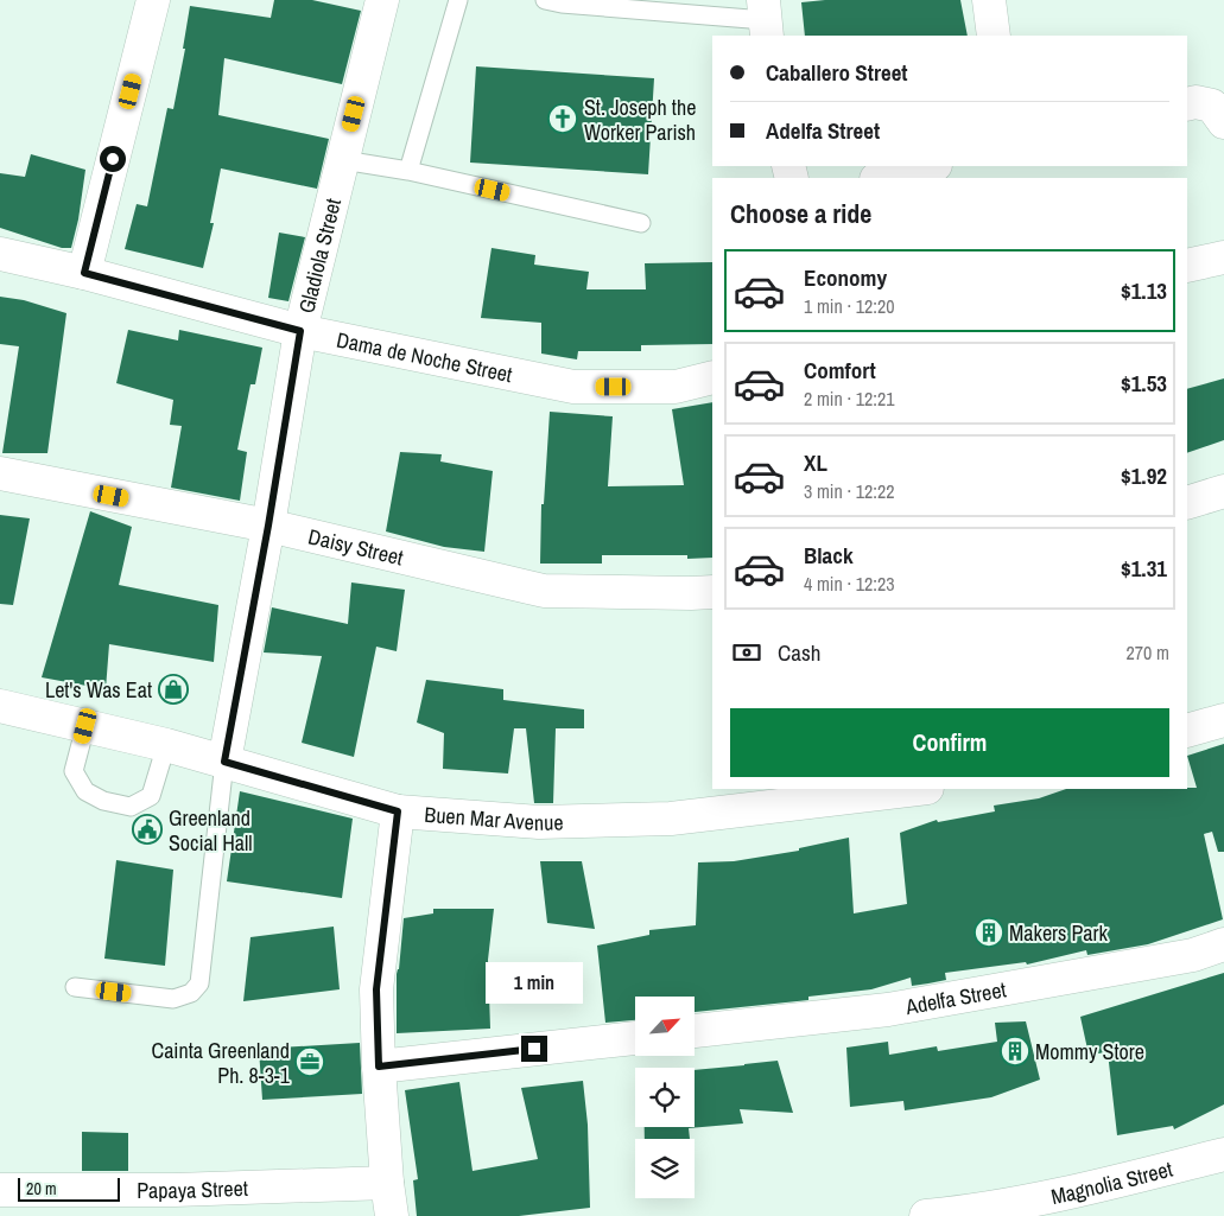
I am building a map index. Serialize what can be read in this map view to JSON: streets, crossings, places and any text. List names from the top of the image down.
{
  "streets": {
    "street": [
      "Gladiola Street",
      "Dama de Noche Street",
      "Daisy Street",
      "Buen Mar Avenue",
      "Adelfa Street",
      "Magnolia Street",
      "Papaya Street"
    ]
  },
  "crossings": [
    ["Gladiola Street", "Dama de Noche Street"],
    ["Gladiola Street", "Daisy Street"],
    ["Gladiola Street", "Buen Mar Avenue"]
  ],
  "places": {
    "church": ["St. Joseph the Worker Parish"],
    "shop": ["Let's Was Eat"],
    "public building": ["Greenland Social Hall"],
    "building": ["Makers Park", "Mommy Store"],
    "office": ["Cainta Greenland Ph. 8-3-1"]
  },
  "scale_bar": "20 m",
  "north": "top right",
  "page": {
    "banner": ["Caballero Street", "Adelfa Street"],
    "heading": "Choose a ride",
    "list": [
      {
        "name": "Economy",
        "note": "1 min · 12:20",
        "value": "$1.13"
      },
      {
        "name": "Comfort",
        "note": "2 min · 12:21",
        "value": "$1.53"
      },
      {
        "name": "XL",
        "note": "3 min · 12:22",
        "value": "$1.92"
      },
      {
        "name": "Black",
        "note": "4 min · 12:23",
        "value": "$1.31"
      }
    ],
    "pay": ["Cash", "270 m"],
    "buttons": "Confirm",
    "bubble": "1 min",
    "scale": "20 m"
  }
}
